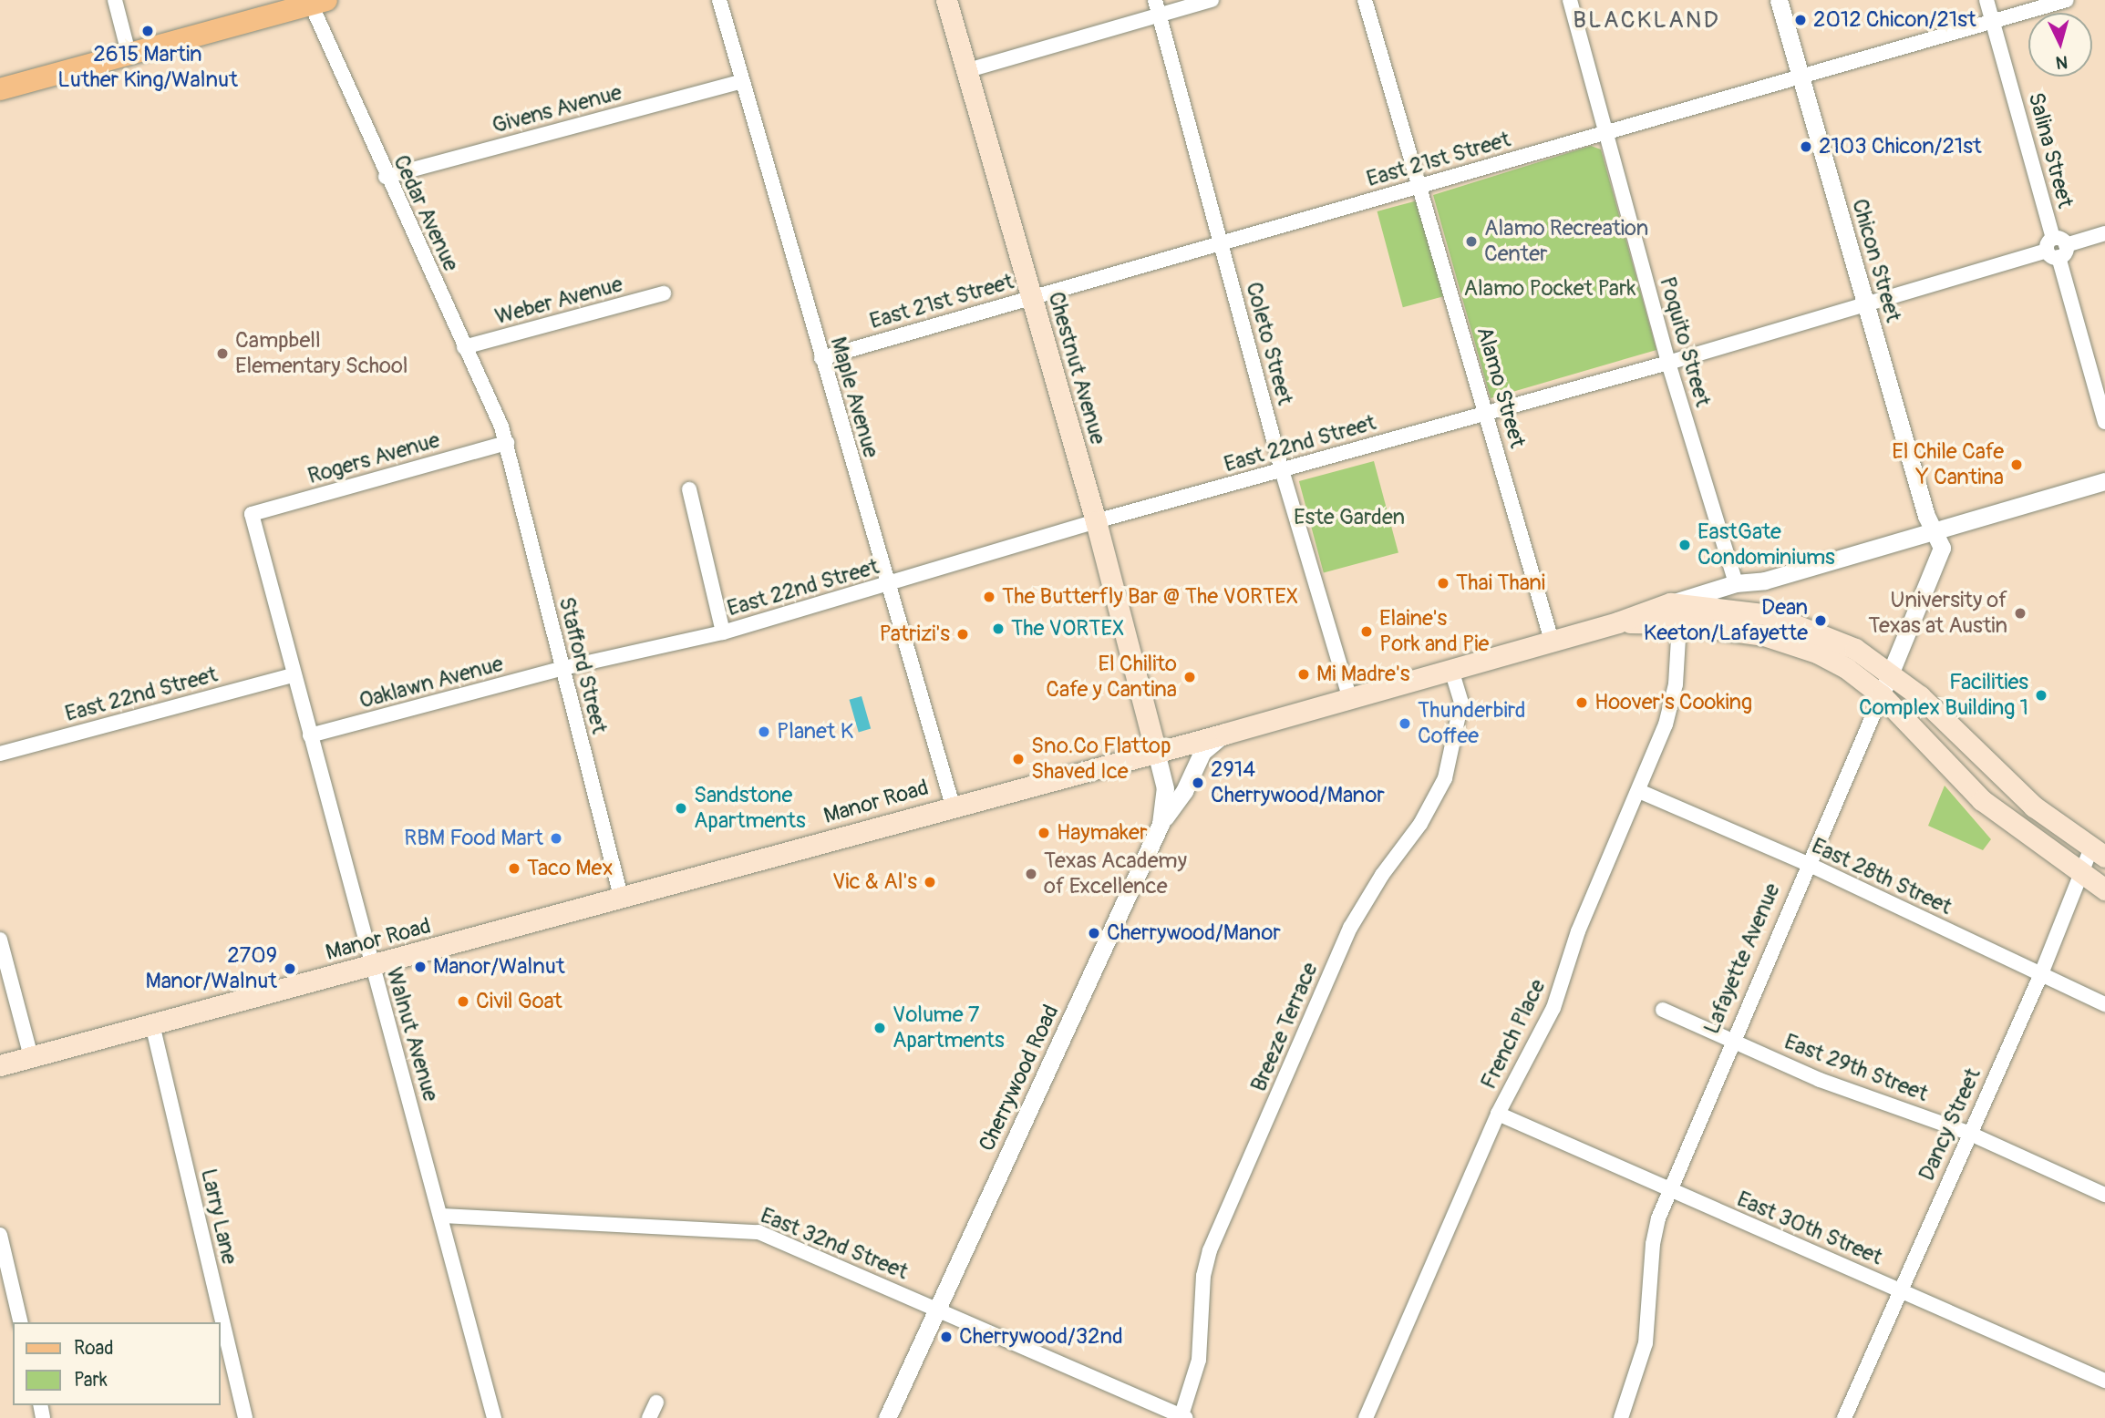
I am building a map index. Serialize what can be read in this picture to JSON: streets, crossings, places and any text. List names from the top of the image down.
{
  "streets": {
    "main road": ["Chestnut Avenue", "Manor Road"],
    "street": [
      "Givens Avenue",
      "Salina Street",
      "East 21st Street",
      "Cedar Avenue",
      "Chicon Street",
      "Weber Avenue",
      "Poquito Street",
      "Coleto Street",
      "Alamo Street",
      "Maple Avenue",
      "East 22nd Street",
      "Rogers Avenue",
      "Stafford Street",
      "Oaklawn Avenue",
      "East 28th Street",
      "Lafayette Avenue",
      "Breeze Terrace",
      "Walnut Avenue",
      "French Place",
      "East 29th Street",
      "Cherrywood Road",
      "Dancy Street",
      "Larry Lane",
      "East 30th Street",
      "East 32nd Street"
    ]
  },
  "crossings": [
    ["Givens Avenue", "Cedar Avenue"],
    ["Givens Avenue", "Maple Avenue"],
    ["Salina Street", "East 21st Street"],
    ["Salina Street", "East 22nd Street"],
    ["East 21st Street", "Chicon Street"],
    ["East 21st Street", "Poquito Street"],
    ["East 21st Street", "Coleto Street"],
    ["East 21st Street", "Chestnut Avenue"],
    ["East 21st Street", "Alamo Street"],
    ["East 21st Street", "Maple Avenue"],
    ["Cedar Avenue", "Weber Avenue"],
    ["Cedar Avenue", "Rogers Avenue"],
    ["Cedar Avenue", "Stafford Street"],
    ["Chicon Street", "East 22nd Street"],
    ["Chicon Street", "Lafayette Avenue"],
    ["Poquito Street", "East 22nd Street"],
    ["Coleto Street", "East 22nd Street"],
    ["Coleto Street", "Manor Road"],
    ["Chestnut Avenue", "East 22nd Street"],
    ["Chestnut Avenue", "Manor Road"],
    ["Chestnut Avenue", "Cherrywood Road"],
    ["Alamo Street", "East 22nd Street"],
    ["Alamo Street", "Manor Road"],
    ["Maple Avenue", "East 22nd Street"],
    ["Maple Avenue", "Manor Road"],
    ["East 22nd Street", "Stafford Street"],
    ["East 22nd Street", "Oaklawn Avenue"],
    ["East 22nd Street", "Walnut Avenue"],
    ["Rogers Avenue", "Stafford Street"],
    ["Rogers Avenue", "Walnut Avenue"],
    ["Stafford Street", "Oaklawn Avenue"],
    ["Stafford Street", "Manor Road"],
    ["Oaklawn Avenue", "Walnut Avenue"],
    ["Manor Road", "Breeze Terrace"],
    ["Manor Road", "Walnut Avenue"],
    ["Manor Road", "Cherrywood Road"],
    ["Manor Road", "Larry Lane"],
    ["East 28th Street", "Lafayette Avenue"],
    ["East 28th Street", "French Place"],
    ["East 28th Street", "Dancy Street"],
    ["Lafayette Avenue", "East 29th Street"],
    ["Lafayette Avenue", "East 30th Street"],
    ["Breeze Terrace", "East 32nd Street"],
    ["Walnut Avenue", "East 32nd Street"],
    ["French Place", "East 30th Street"],
    ["East 29th Street", "Dancy Street"],
    ["Cherrywood Road", "East 32nd Street"],
    ["Dancy Street", "East 30th Street"]
  ],
  "districts": ["BLACKLAND"],
  "parks": ["Alamo Pocket Park", "Este Garden"],
  "places": [
    "2012 Chicon/21st",
    "2615 Martin Luther King/Walnut",
    "2103 Chicon/21st",
    "Alamo Recreation Center",
    "Campbell Elementary School",
    "El Chile Cafe Y Cantina",
    "EastGate Condominiums",
    "Thai Thani",
    "The Butterfly Bar @ The VORTEX",
    "University of Texas at Austin",
    "Dean Keeton/Lafayette",
    "The VORTEX",
    "Elaine's Pork and Pie",
    "Patrizi's",
    "Mi Madre's",
    "El Chilito Cafe y Cantina",
    "Facilities Complex Building 1",
    "Hoover's Cooking",
    "Thunderbird Coffee",
    "Planet K",
    "Sno.Co Flattop Shaved Ice",
    "2914 Cherrywood/Manor",
    "Sandstone Apartments",
    "Haymaker",
    "RBM Food Mart",
    "Taco Mex",
    "Texas Academy of Excellence",
    "Vic & Al's",
    "Cherrywood/Manor",
    "Manor/Walnut",
    "2709 Manor/Walnut",
    "Civil Goat",
    "Volume 7 Apartments",
    "Cherrywood/32nd"
  ],
  "legend": ["Road", "Park"],
  "north": "bottom"
}
